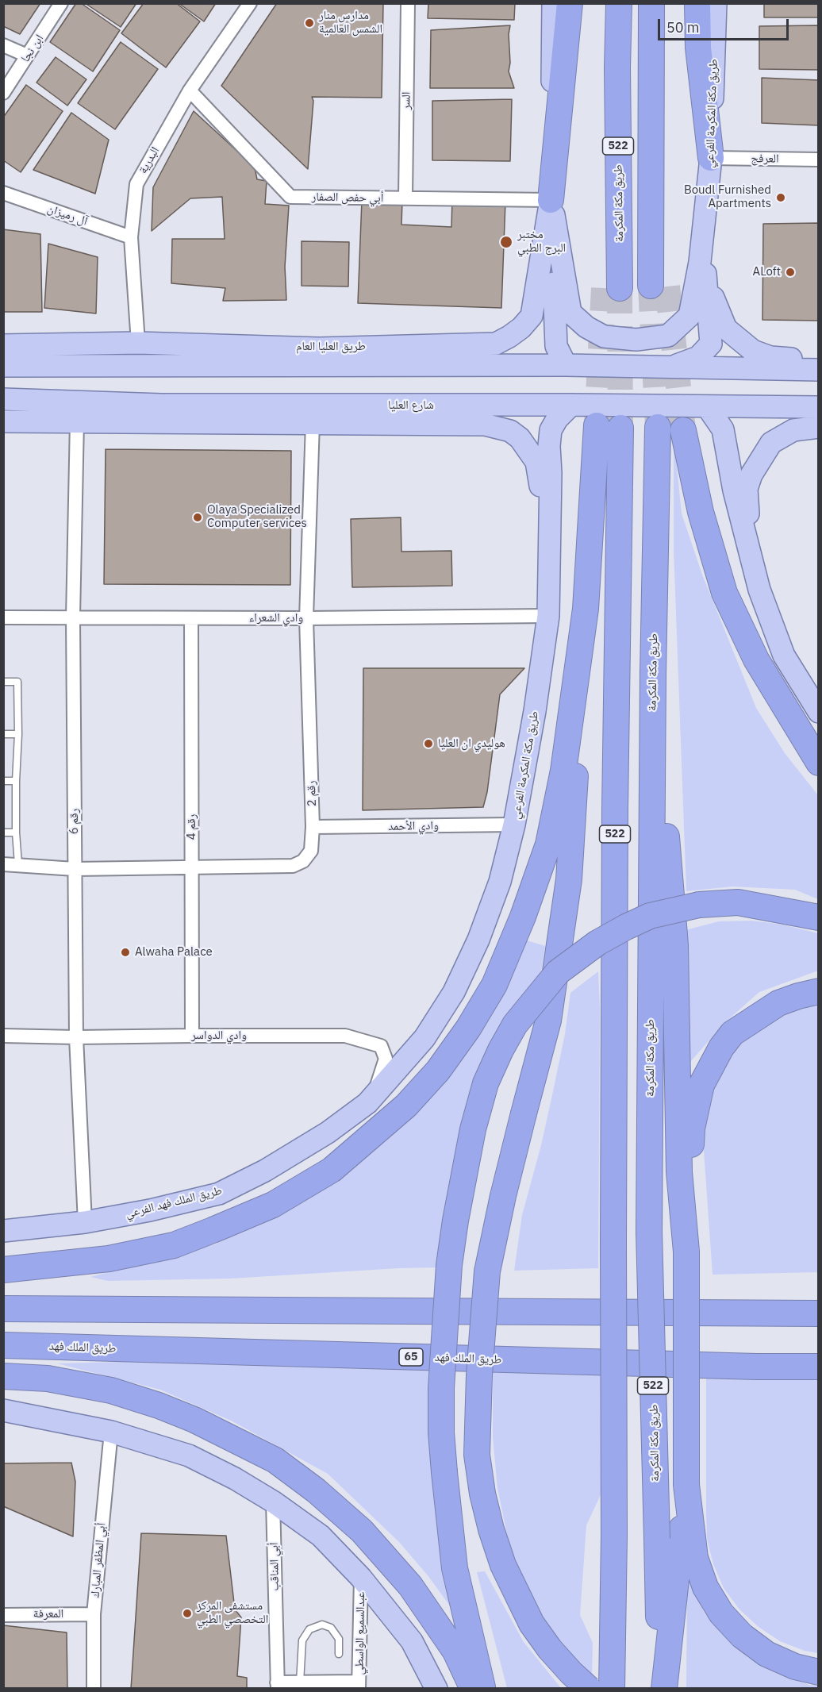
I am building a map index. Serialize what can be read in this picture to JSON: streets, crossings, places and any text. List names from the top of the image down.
{
  "streets": {
    "highway": [
      "522",
      "طريق مكة المكرمة",
      "طريق الملك فهد",
      "65"
    ],
    "main road": [
      "طريق مكة المكرمة الفرعي",
      "طريق العليا العام",
      "شارع العليا",
      "طريق الملك فهد الفرعي"
    ],
    "street": [
      "ابن نجا",
      "السر",
      "العرفج",
      "البدرية",
      "أبي حفص الصفار",
      "آل رميزان",
      "وادي الشعراء",
      "رقم 2",
      "رقم 6",
      "وادي الأحمد",
      "رقم 4",
      "وادي الدواسر",
      "أبي المظفر المبارك",
      "أبي المناقب",
      "المعرفة",
      "عبدالسميع الواسطي"
    ]
  },
  "crossings": [
    ["السر", "أبي حفص الصفار"],
    ["طريق مكة المكرمة الفرعي", "العرفج"],
    ["طريق مكة المكرمة الفرعي", "شارع العليا"],
    ["طريق مكة المكرمة الفرعي", "وادي الشعراء"],
    ["طريق مكة المكرمة الفرعي", "وادي الأحمد"],
    ["طريق مكة المكرمة الفرعي", "وادي الدواسر"],
    ["طريق مكة المكرمة الفرعي", "طريق الملك فهد الفرعي"],
    ["البدرية", "أبي حفص الصفار"],
    ["البدرية", "آل رميزان"],
    ["البدرية", "طريق العليا العام"],
    ["أبي حفص الصفار", "طريق العليا العام"],
    ["وادي الشعراء", "رقم 2"],
    ["وادي الشعراء", "رقم 6"],
    ["وادي الشعراء", "رقم 4"],
    ["رقم 2", "رقم 6"],
    ["رقم 2", "وادي الأحمد"],
    ["رقم 2", "رقم 4"],
    ["رقم 6", "وادي الدواسر"],
    ["رقم 6", "طريق الملك فهد الفرعي"],
    ["رقم 4", "وادي الدواسر"],
    ["وادي الدواسر", "طريق الملك فهد الفرعي"],
    ["أبي المظفر المبارك", "المعرفة"]
  ],
  "places": [
    "مدارس منار الشمس العالمية",
    "Boudl Furnished Apartments",
    "مختبر البرج الطبي",
    "ALoft",
    "Olaya Specialized Computer services",
    "هوليدي ان العليا",
    "Alwaha Palace",
    "مستشفى المركز التخصصي الطبي"
  ],
  "scale_bar": "50 m"
}
